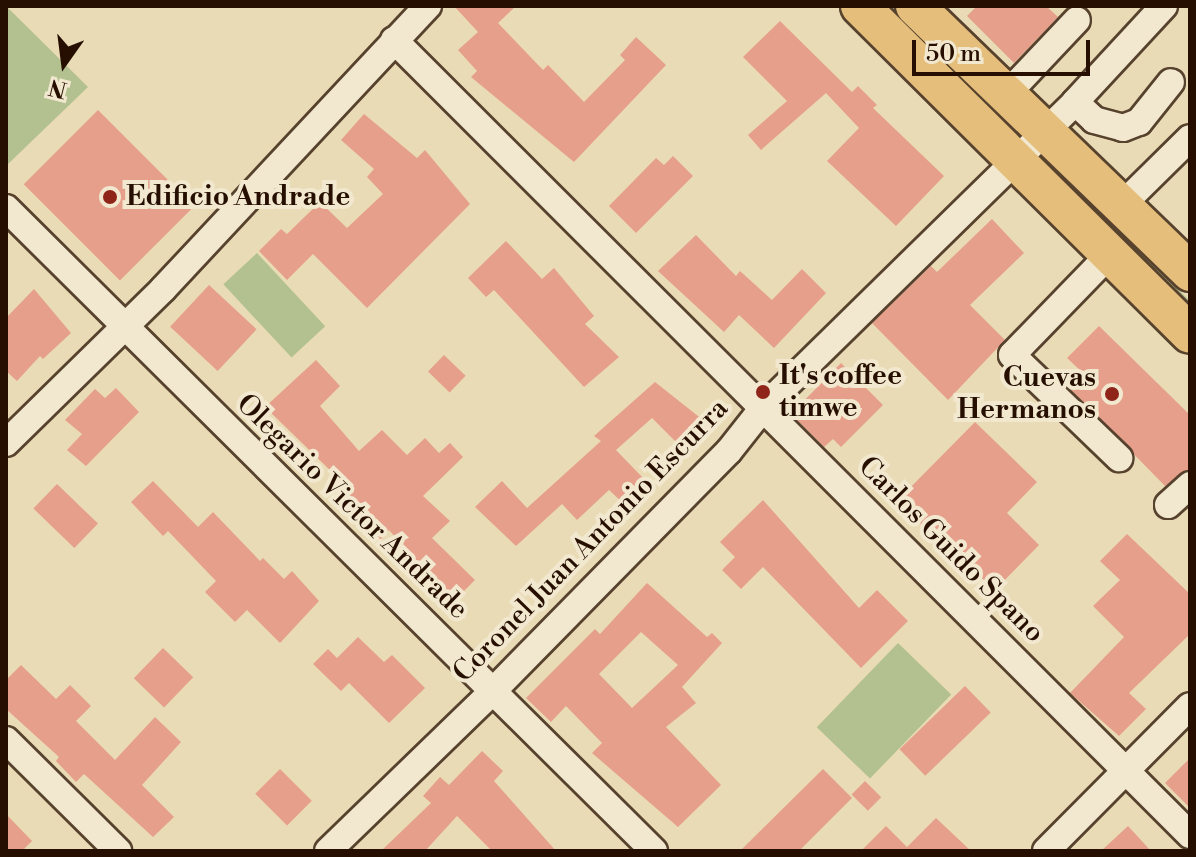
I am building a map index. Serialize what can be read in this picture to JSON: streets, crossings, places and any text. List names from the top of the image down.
{
  "streets": {
    "street": ["Olegario Victor Andrade", "Coronel Juan Antonio Escurra", "Carlos Guido Spano"]
  },
  "crossings": [
    ["Olegario Victor Andrade", "Coronel Juan Antonio Escurra"],
    ["Coronel Juan Antonio Escurra", "Carlos Guido Spano"]
  ],
  "places": ["Edificio Andrade", "It's coffee timwe", "Cuevas Hermanos"],
  "scale_bar": "50 m",
  "north": "bottom"
}
